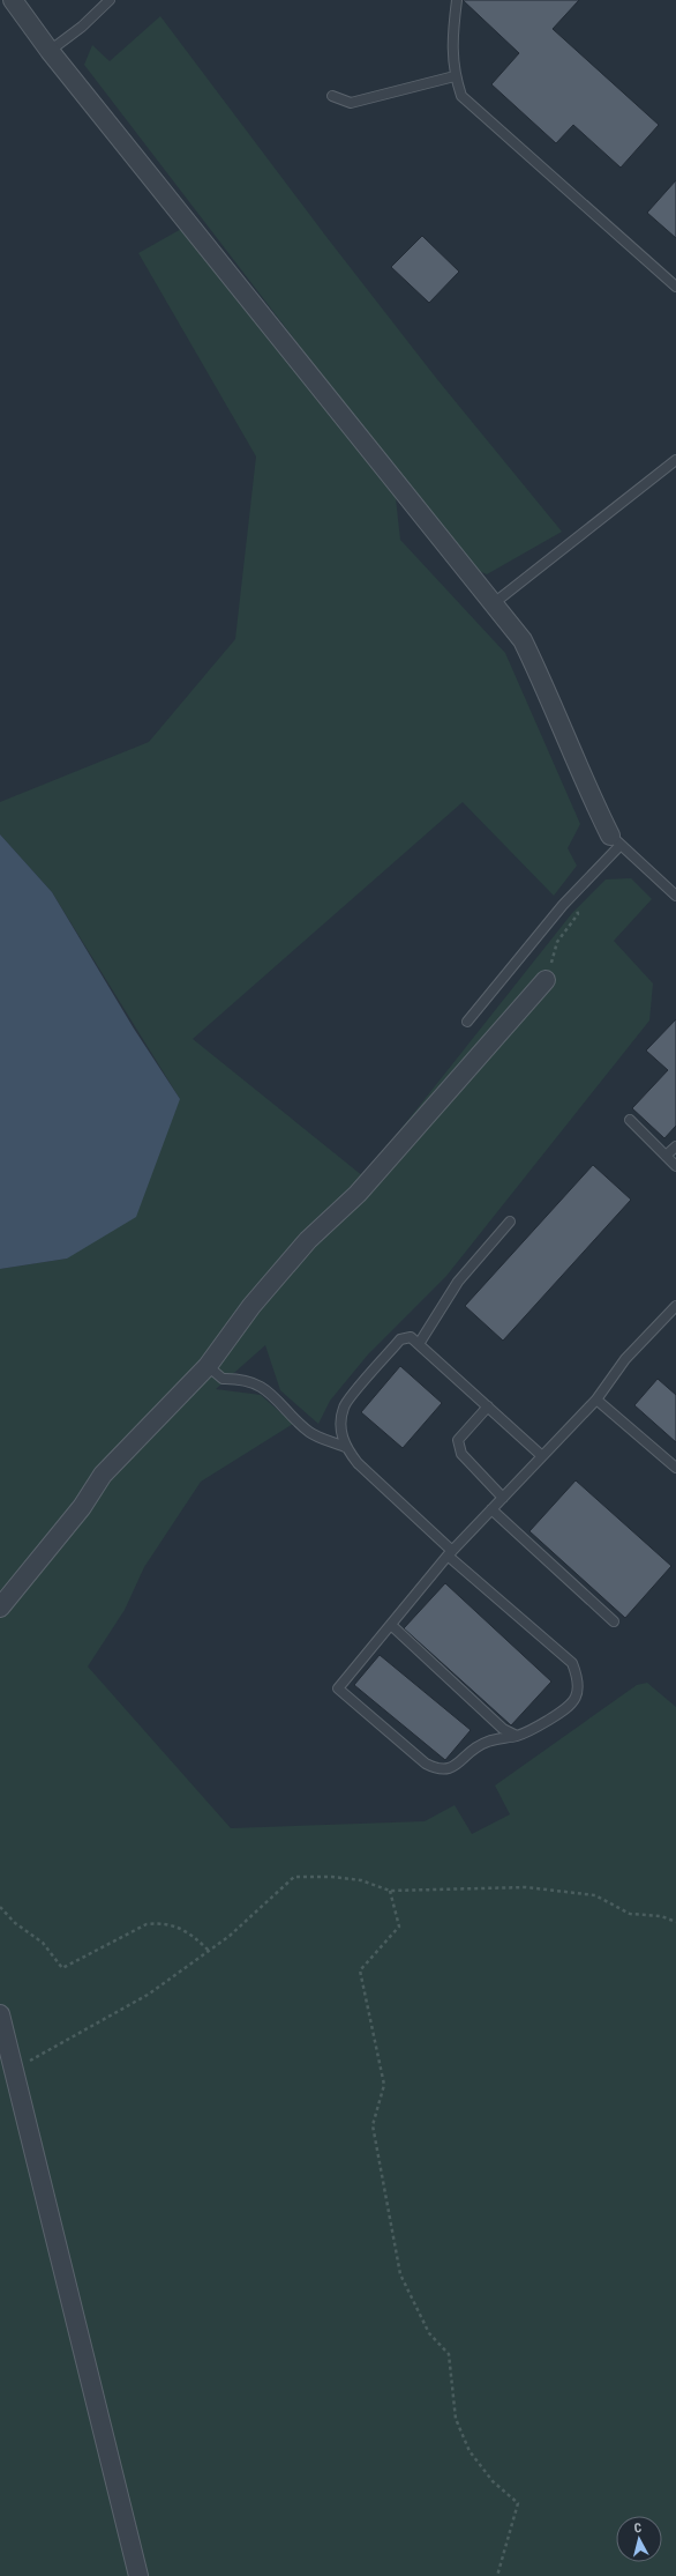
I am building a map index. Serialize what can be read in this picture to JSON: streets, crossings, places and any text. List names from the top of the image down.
{
  "north": "top"
}
